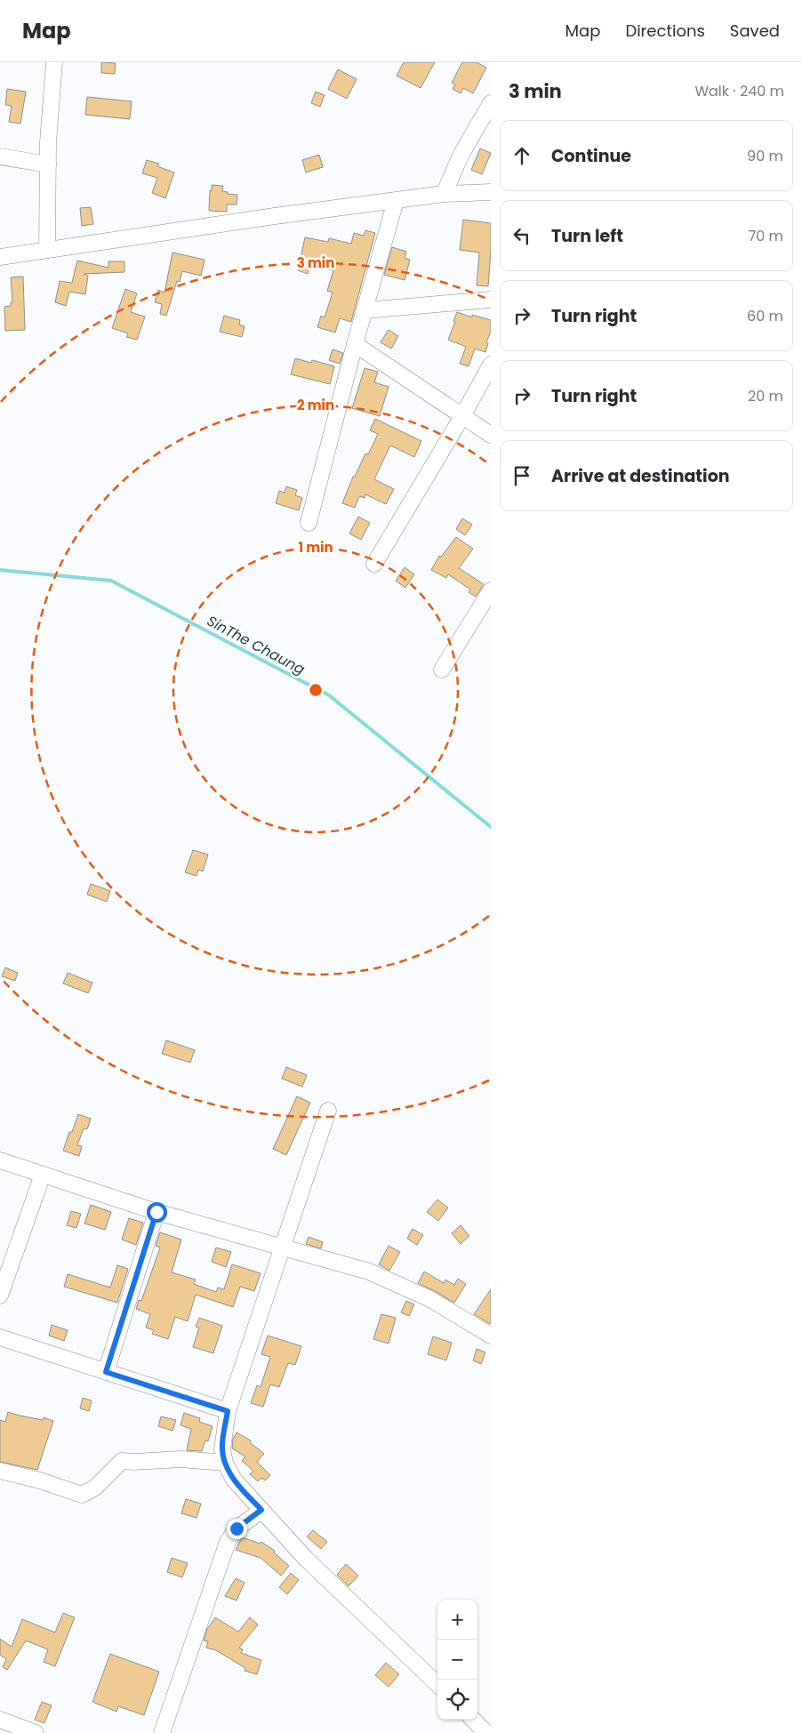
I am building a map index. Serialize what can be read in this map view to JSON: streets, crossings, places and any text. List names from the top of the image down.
{
  "water": ["SinThe Chaung"],
  "page": {
    "header": "Map",
    "nav": ["Map", "Directions", "Saved"],
    "heading": ["3 min", "Walk · 240 m"],
    "list": [
      ["Continue", "90 m"],
      ["Turn left", "70 m"],
      ["Turn right", "60 m"],
      ["Turn right", "20 m"],
      "Arrive at destination"
    ],
    "map_buttons": ["+", "−"]
  },
  "rings": ["3 min", "2 min", "1 min"]
}
